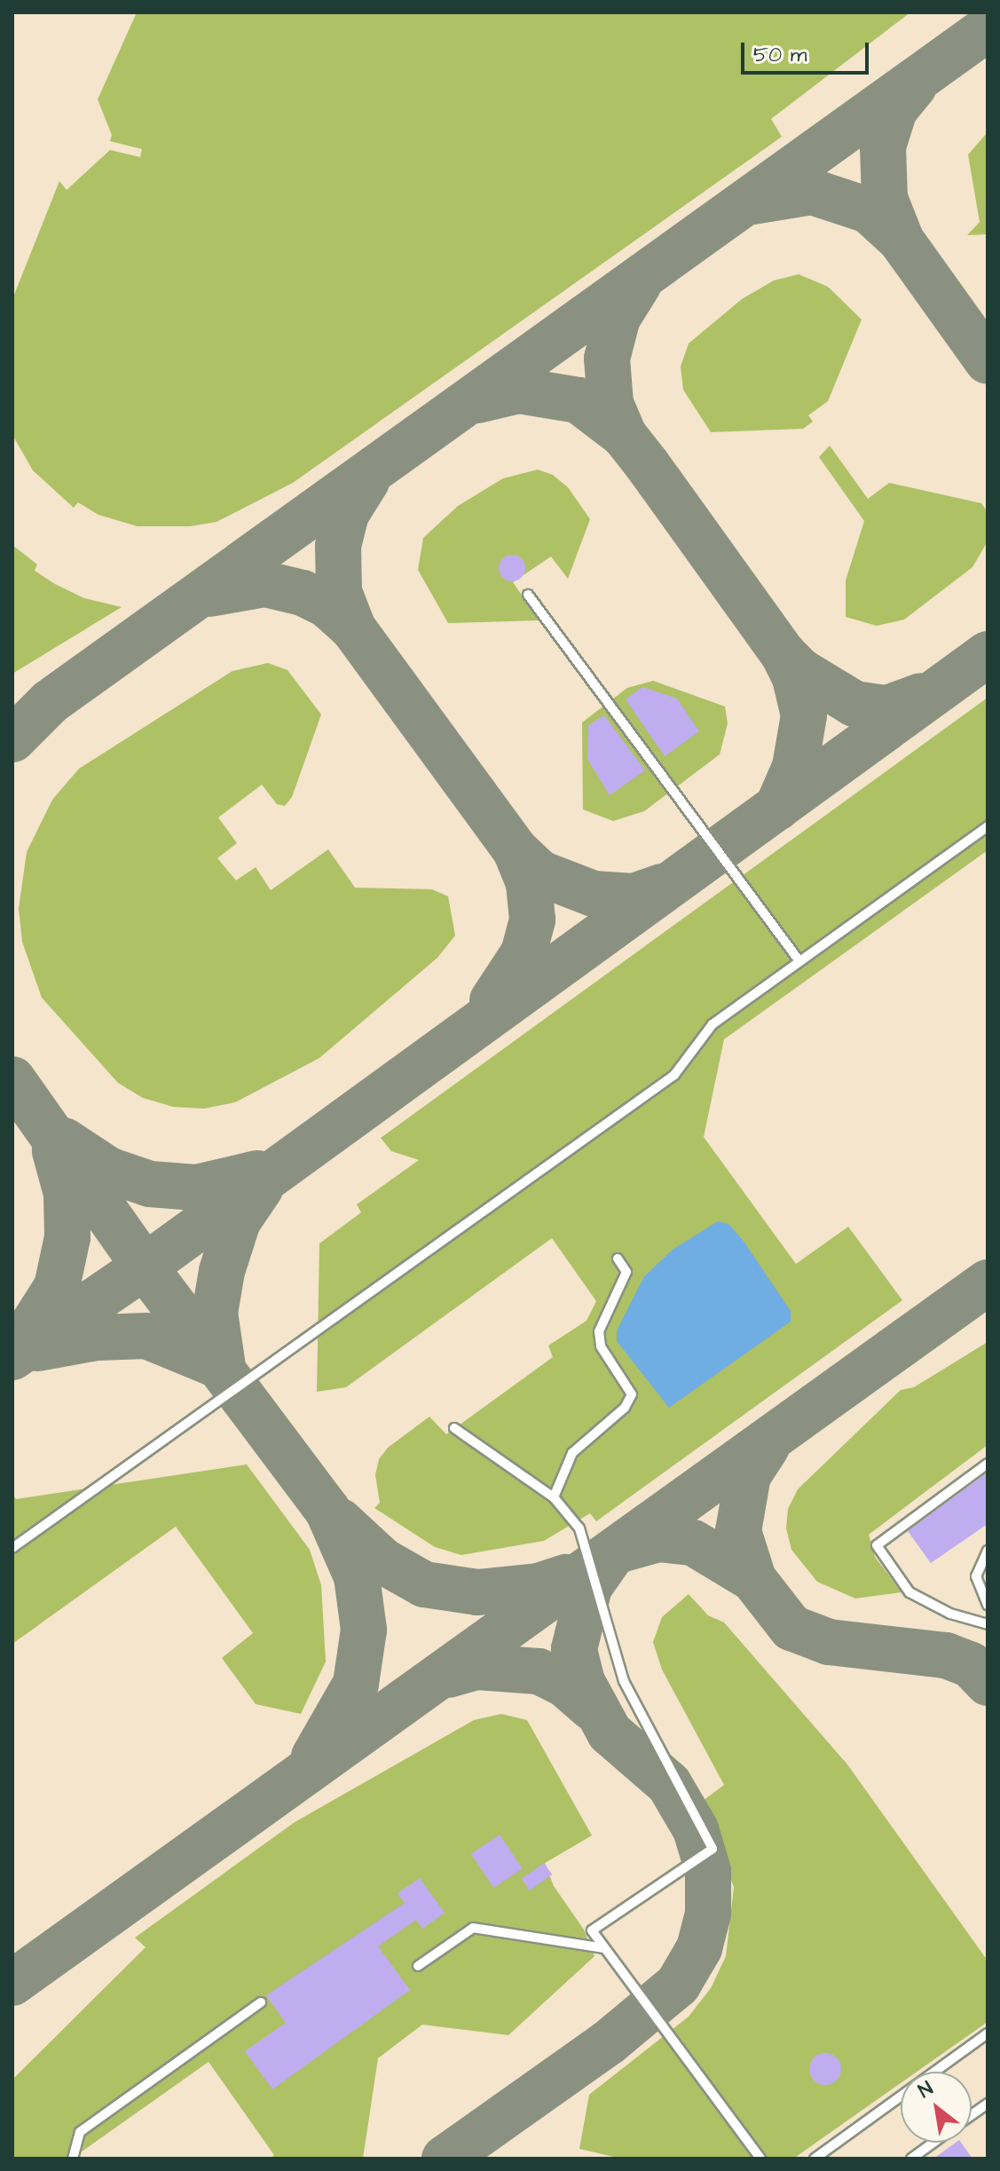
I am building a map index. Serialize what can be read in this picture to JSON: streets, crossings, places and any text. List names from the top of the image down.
{
  "scale_bar": "50 m",
  "north": "top left"
}
